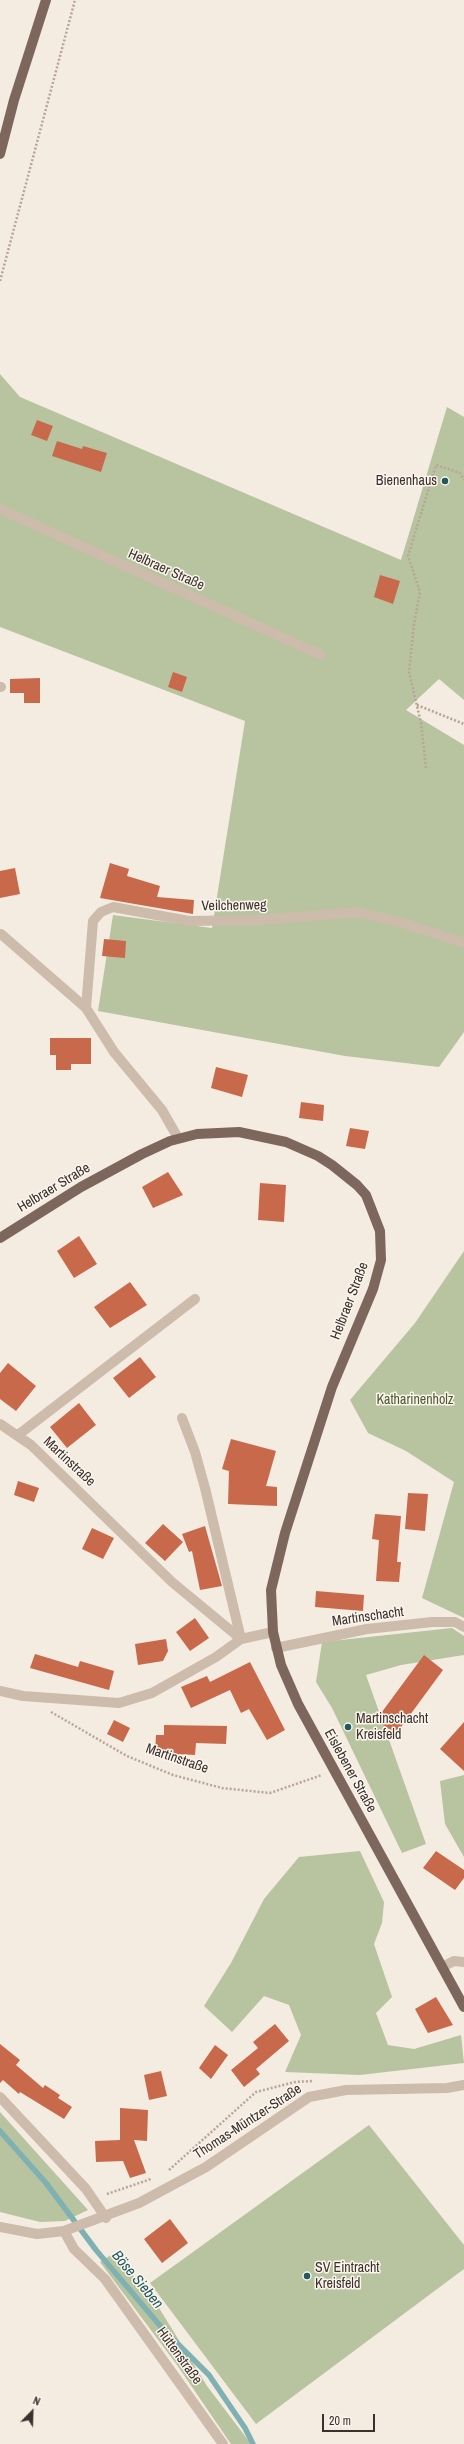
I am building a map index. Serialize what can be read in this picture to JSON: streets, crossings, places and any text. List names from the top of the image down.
{
  "streets": {
    "main road": ["Helbraer Straße", "Eislebener Straße"],
    "street": [
      "Veilchenweg",
      "Martinstraße",
      "Martinschacht",
      "Thomas-Müntzer-Straße",
      "Hüttenstraße"
    ]
  },
  "crossings": [
    ["Helbraer Straße", "Eislebener Straße"],
    ["Martinstraße", "Eislebener Straße"],
    ["Martinschacht", "Eislebener Straße"],
    ["Thomas-Müntzer-Straße", "Hüttenstraße"]
  ],
  "water": ["Böse Sieben"],
  "parks": ["Katharinenholz"],
  "places": ["Bienenhaus", "Martinschacht Kreisfeld", "SV Eintracht Kreisfeld"],
  "scale_bar": "20 m",
  "north": "top right"
}
